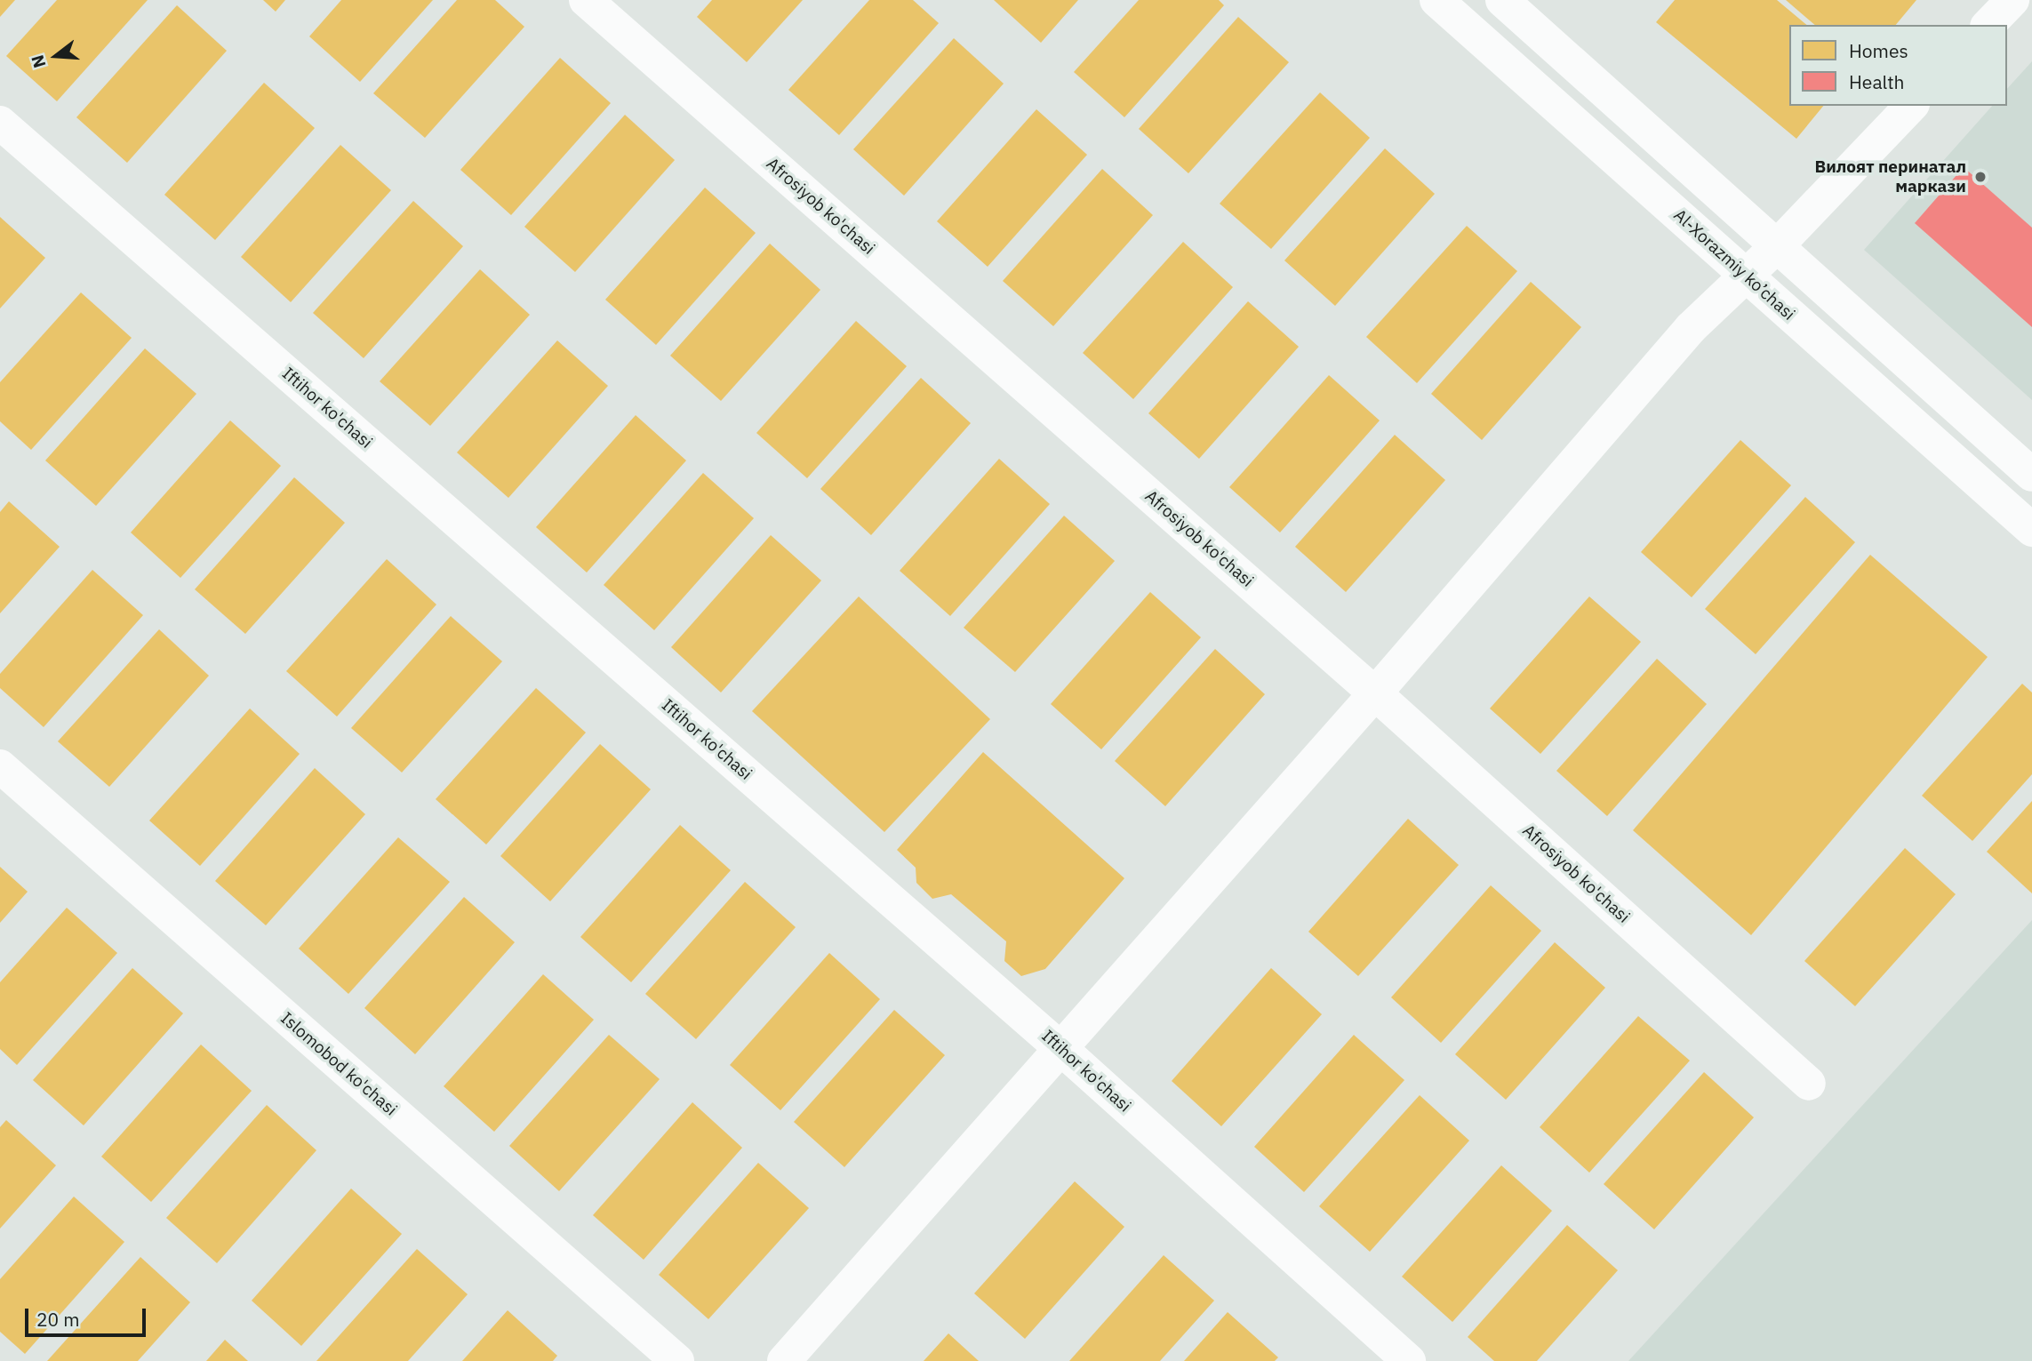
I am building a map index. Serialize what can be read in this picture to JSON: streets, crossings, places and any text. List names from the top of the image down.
{
  "streets": {
    "street": [
      "Afrosiyob ko'chasi",
      "Al-Xorazmiy ko’chasi",
      "Iftihor ko'chasi",
      "Islomobod ko'chasi"
    ]
  },
  "places": ["Вилоят перинатал маркази"],
  "legend": ["Homes", "Health"],
  "scale_bar": "20 m",
  "north": "left"
}
